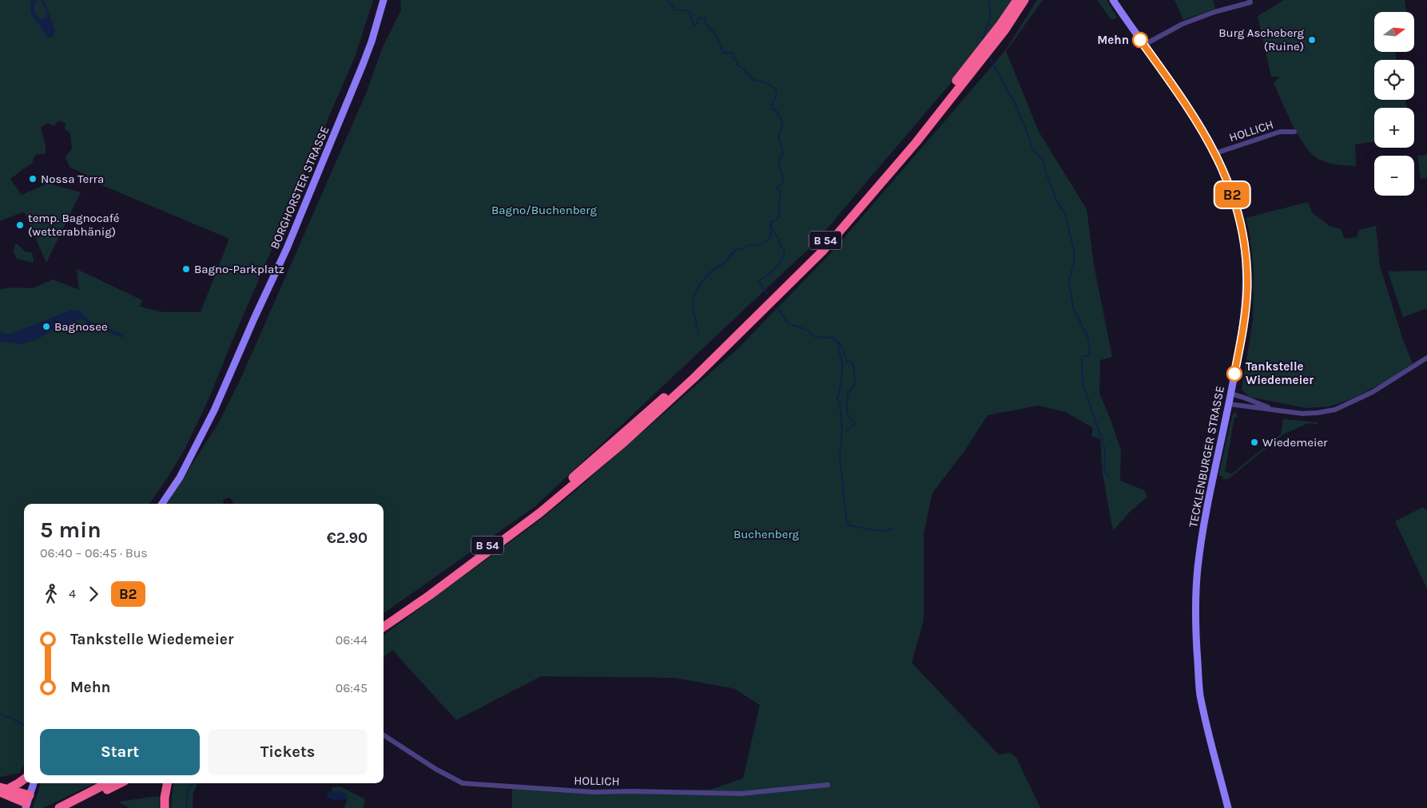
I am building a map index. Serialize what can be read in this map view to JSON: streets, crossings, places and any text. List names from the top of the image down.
{
  "streets": {
    "highway": ["B 54"],
    "main road": ["BORGHORSTER STRASSE", "TECKLENBURGER STRASSE"],
    "street": ["HOLLICH"]
  },
  "crossings": [
    ["HOLLICH", "TECKLENBURGER STRASSE"]
  ],
  "parks": ["Bagno/Buchenberg", "Buchenberg"],
  "places": [
    "Mehn",
    "Burg Ascheberg (Ruine)",
    "Nossa Terra",
    "temp. Bagnocafé (wetterabhänig)",
    "Bagno-Parkplatz",
    "Bagnosee",
    "Tankstelle Wiedemeier",
    "Wiedemeier"
  ],
  "lines": ["bus line B2"],
  "north": "right",
  "page": {
    "on_map": "B2",
    "map_buttons": ["+", "−"],
    "heading": ["5 min", "06:40 – 06:45 · Bus", "€2.90"],
    "legs": ["4", "B2"],
    "list": [
      {
        "name": "Tankstelle Wiedemeier",
        "value": "06:44"
      },
      {
        "name": "Mehn",
        "value": "06:45"
      }
    ],
    "buttons": ["Start", "Tickets"]
  }
}
